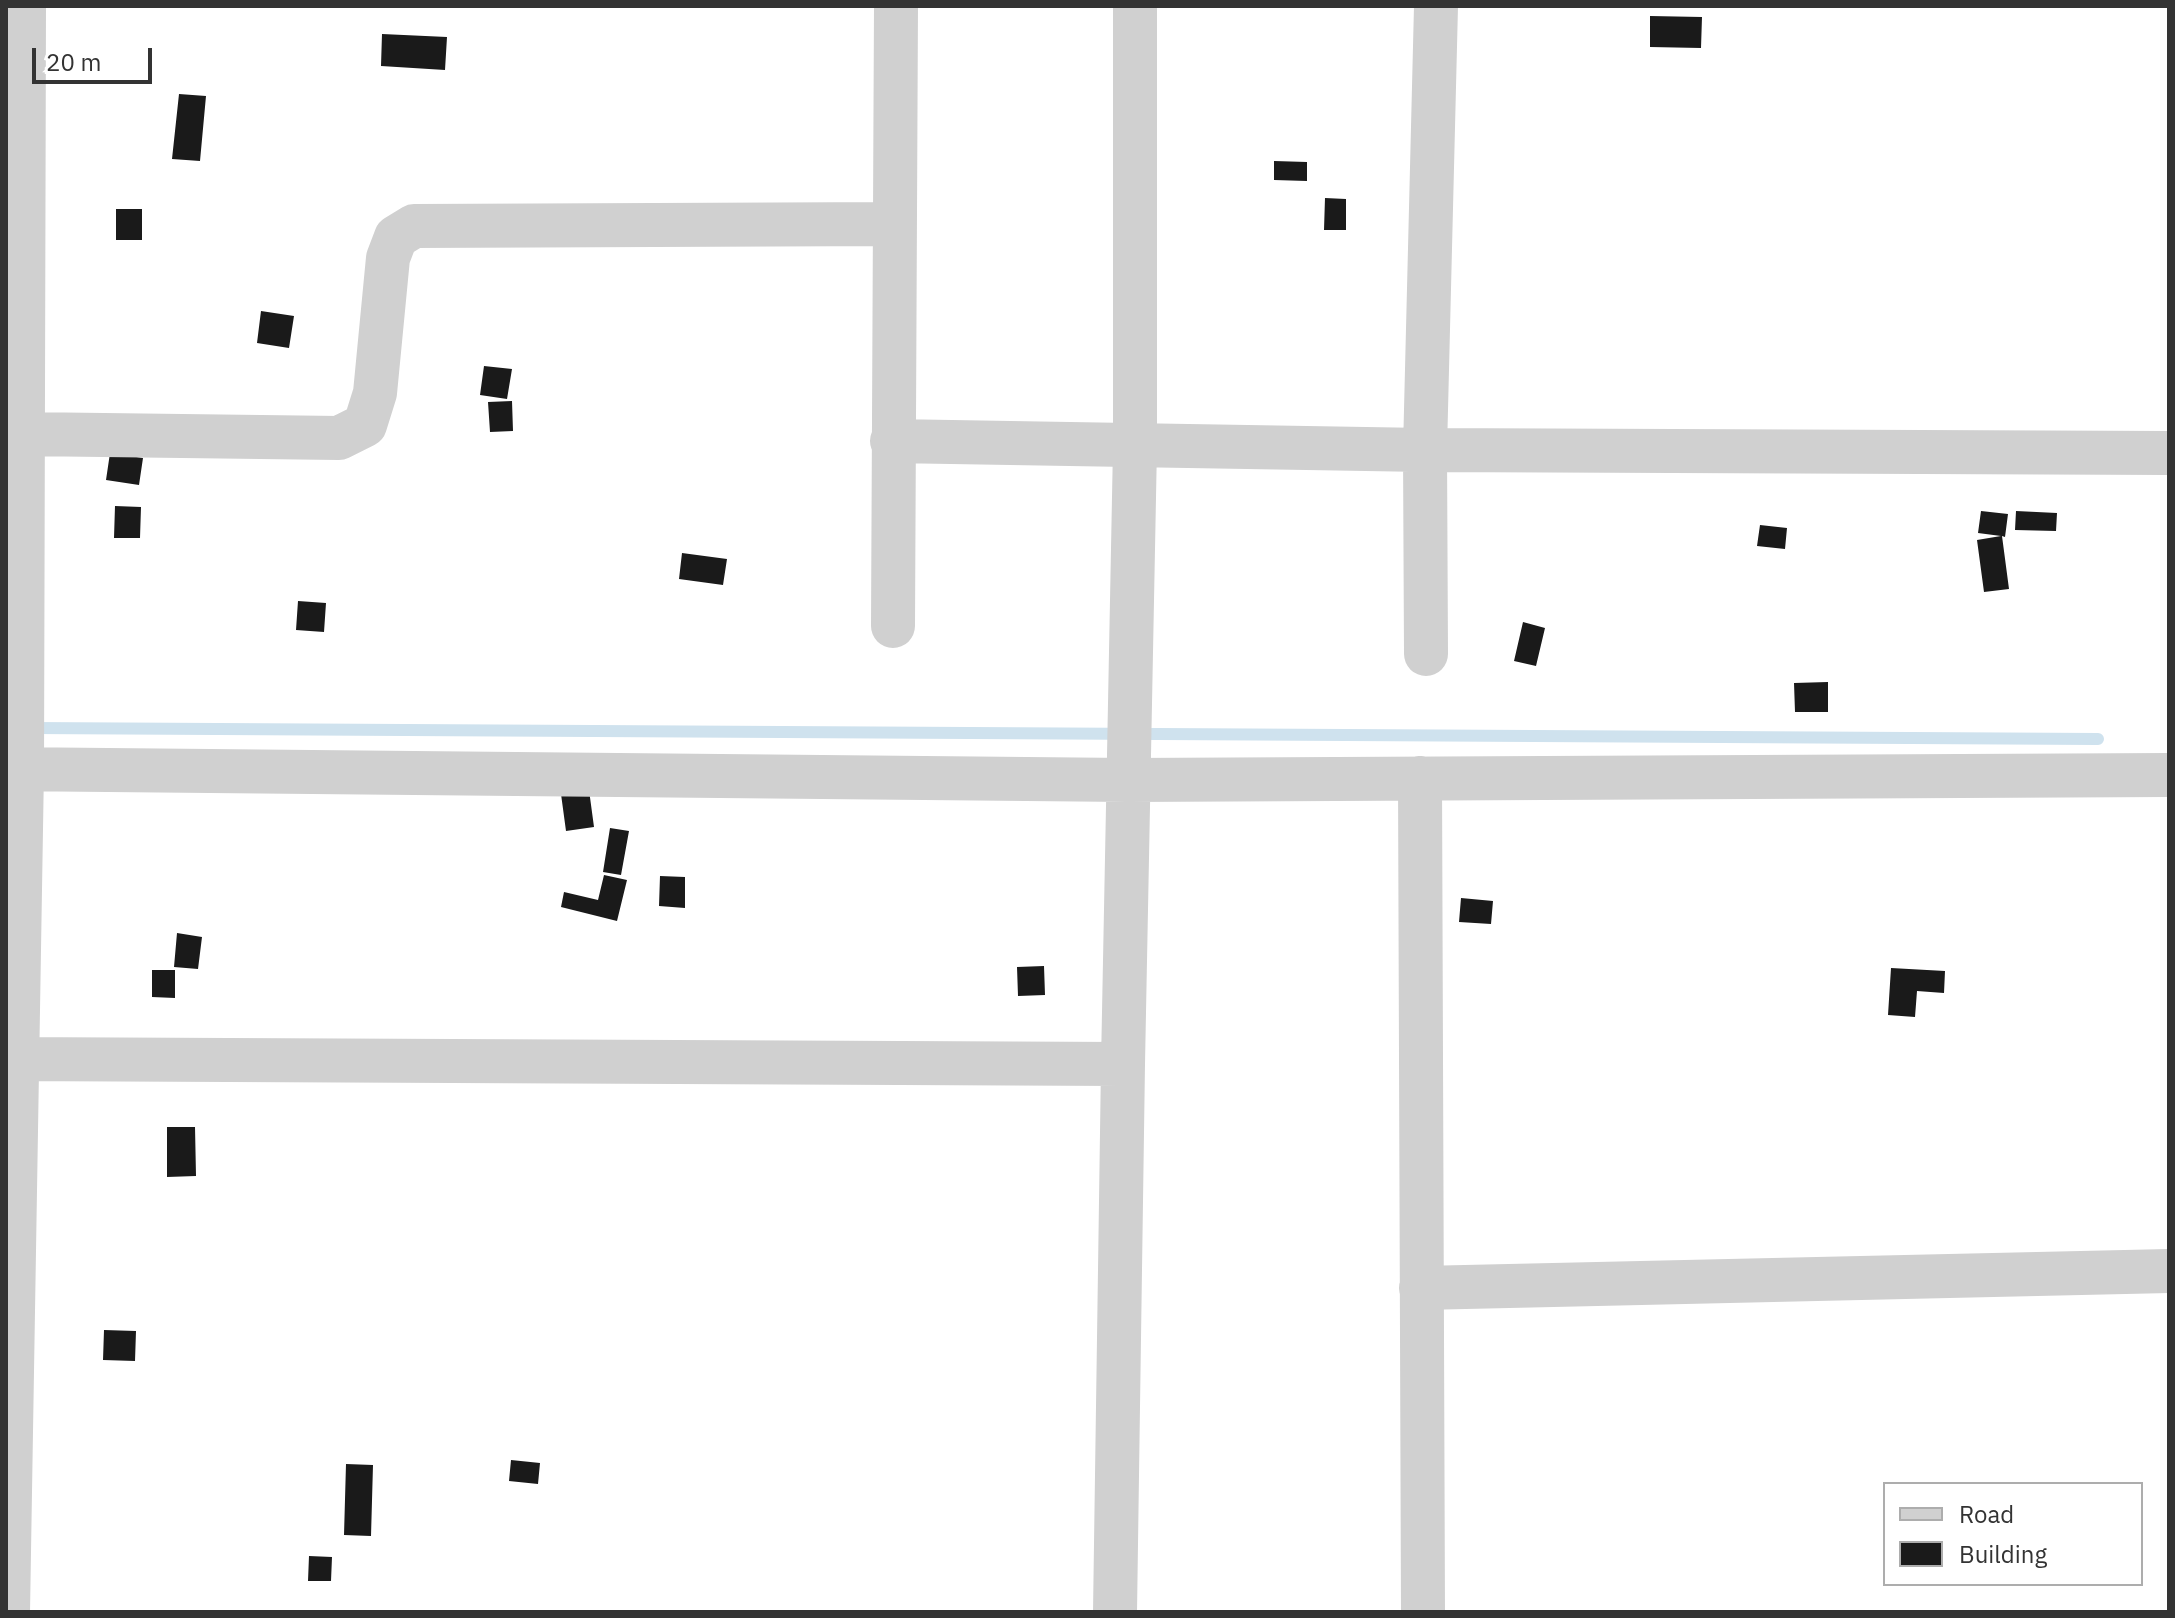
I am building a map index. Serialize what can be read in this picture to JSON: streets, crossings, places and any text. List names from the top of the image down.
{
  "legend": ["Road", "Building"],
  "scale_bar": "20 m"
}
